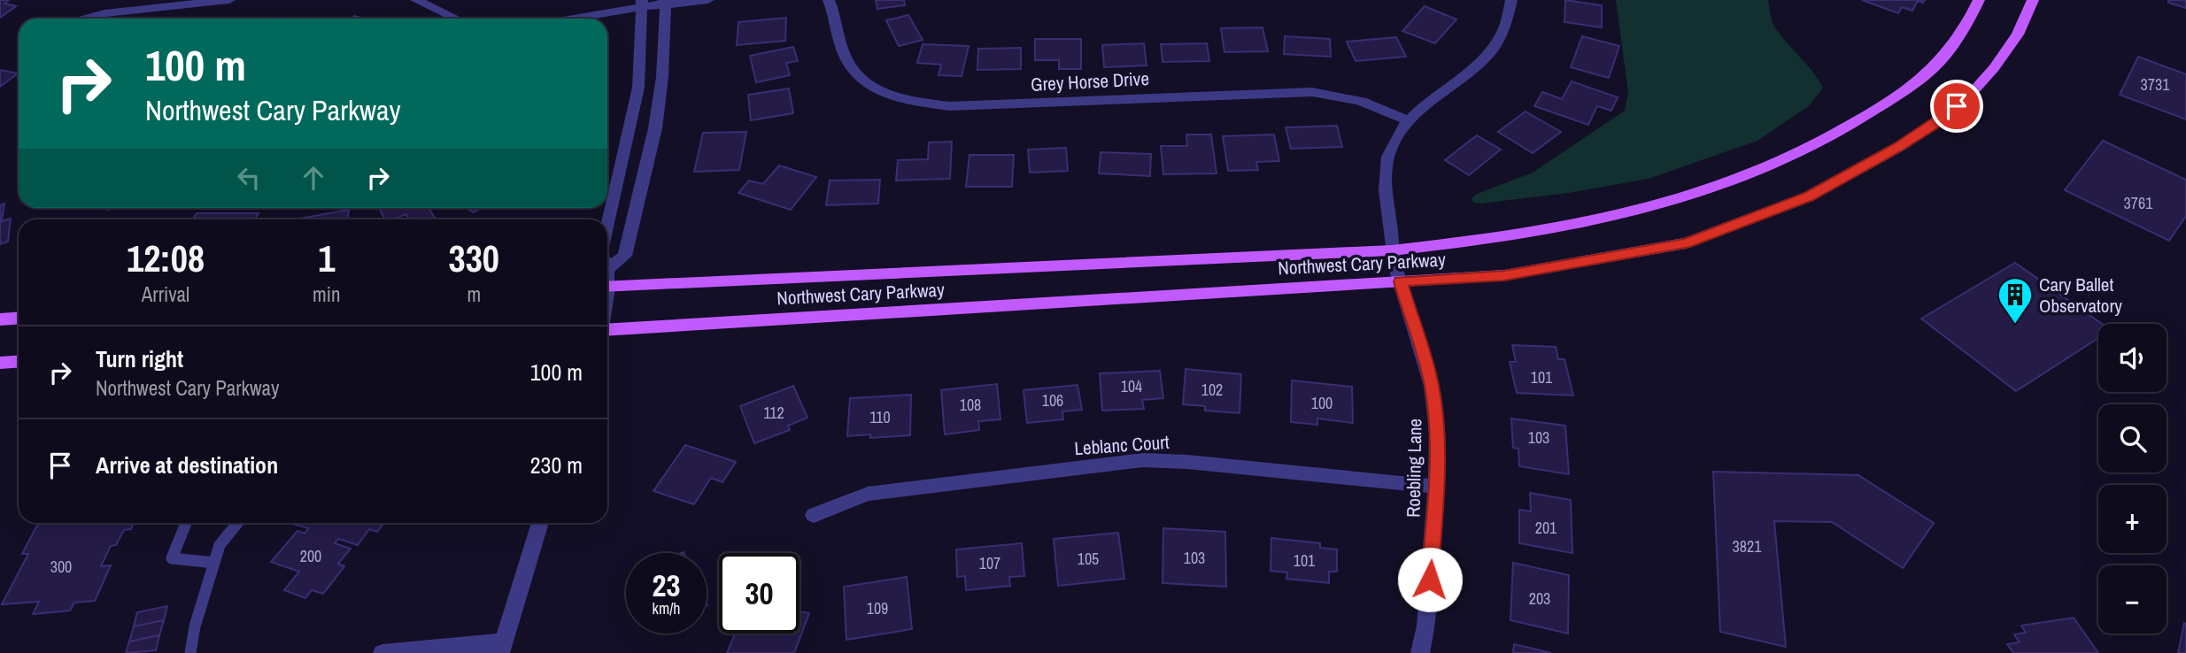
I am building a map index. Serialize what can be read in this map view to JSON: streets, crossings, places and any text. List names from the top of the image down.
{
  "streets": {
    "main road": ["Northwest Cary Parkway"],
    "street": ["Grey Horse Drive", "Leblanc Court", "Roebling Lane"]
  },
  "crossings": [
    ["Grey Horse Drive", "Roebling Lane"],
    ["Northwest Cary Parkway", "Roebling Lane"],
    ["Leblanc Court", "Roebling Lane"]
  ],
  "places": {
    "building": ["Cary Ballet Observatory"]
  },
  "house_numbers": [
    "3731",
    "3761",
    "101",
    "104",
    "102",
    "106",
    "100",
    "108",
    "112",
    "110",
    "103",
    "201",
    "3821",
    "200",
    "103",
    "105",
    "101",
    "107",
    "300",
    "203",
    "109"
  ],
  "page": {
    "turn": ["100 m", "Northwest Cary Parkway"],
    "eta": [
      "12:08",
      "Arrival",
      "1",
      "min",
      "330",
      "m"
    ],
    "map_buttons": ["+", "−"],
    "list": [
      {
        "name": "Turn right",
        "note": "Northwest Cary Parkway",
        "value": "100 m"
      },
      {
        "name": "Arrive at destination",
        "value": "230 m"
      }
    ],
    "speed": "23 km/h",
    "limit": "30"
  }
}
